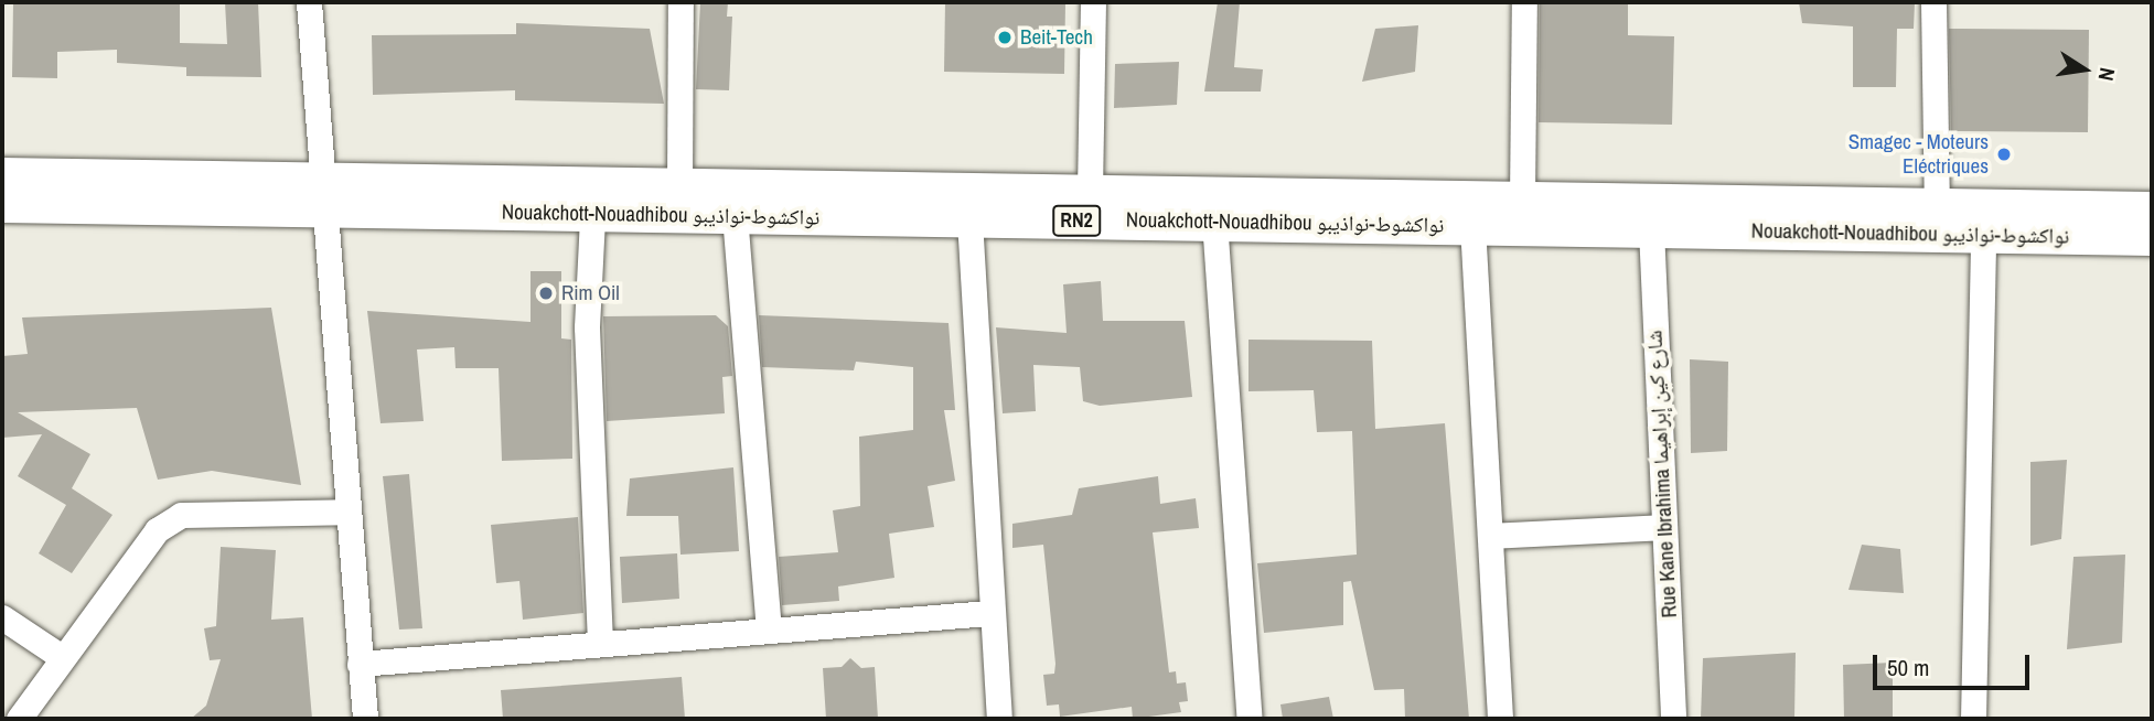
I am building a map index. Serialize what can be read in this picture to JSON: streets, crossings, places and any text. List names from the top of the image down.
{
  "streets": {
    "highway": ["Nouakchott-Nouadhibou نواكشوط-نواذيبو", "RN2"],
    "street": ["Rue Kane Ibrahima شارع كين إبراهيما"]
  },
  "crossings": [
    ["Nouakchott-Nouadhibou نواكشوط-نواذيبو", "Rue Kane Ibrahima شارع كين إبراهيما"]
  ],
  "places": ["Beit-Tech", "Smagec - Moteurs Eléctriques", "Rim Oil"],
  "scale_bar": "50 m",
  "north": "right"
}
